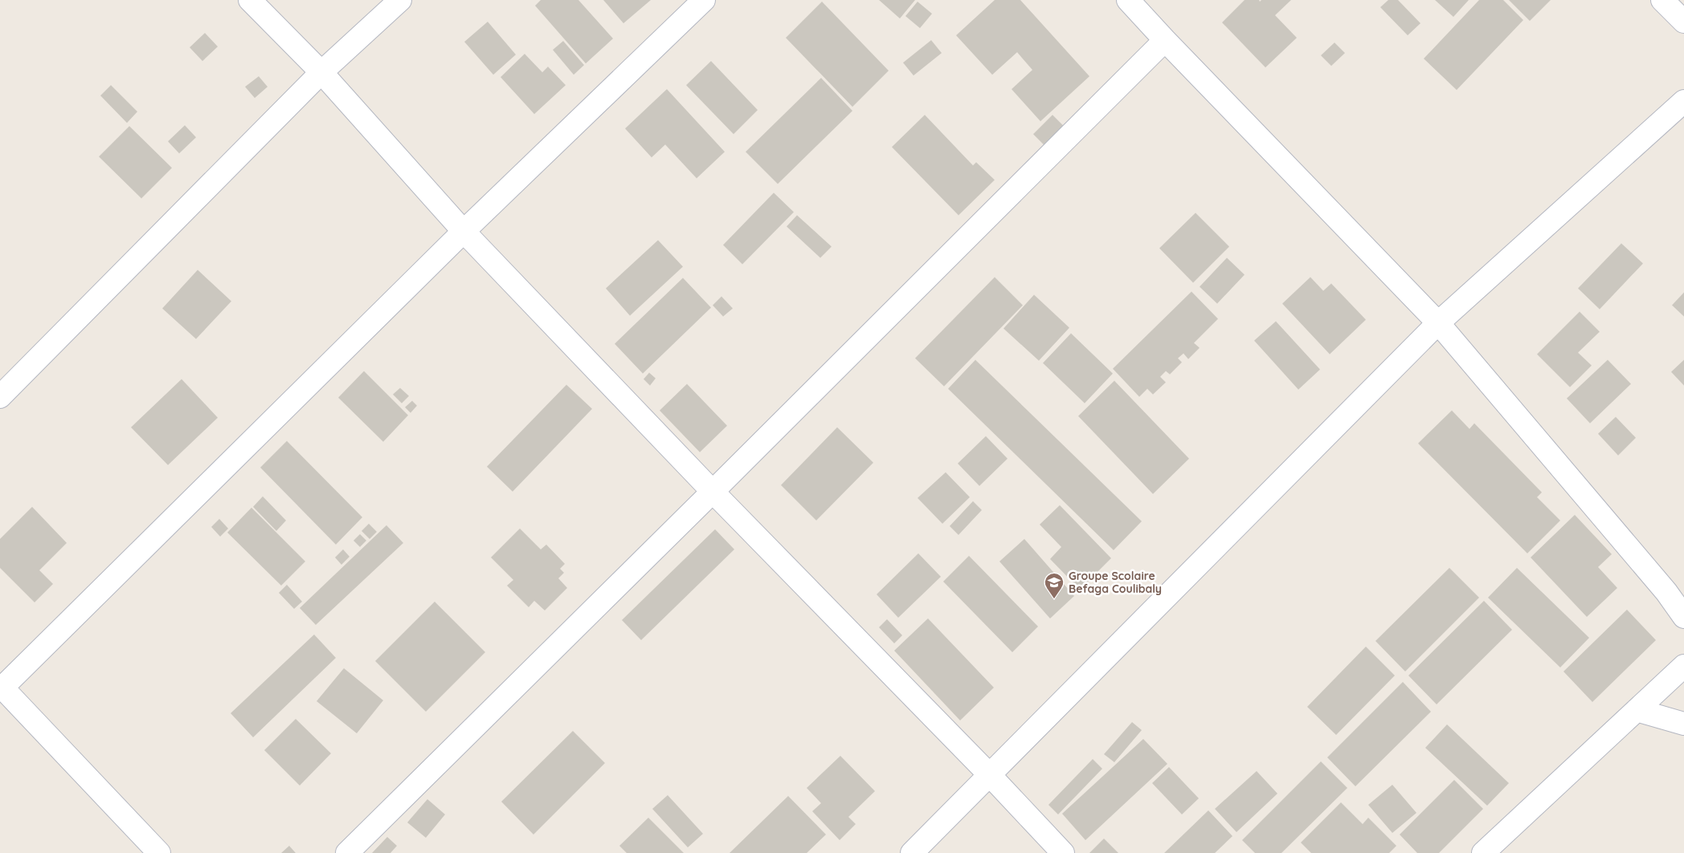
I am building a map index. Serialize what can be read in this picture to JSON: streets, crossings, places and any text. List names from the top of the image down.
{
  "places": {
    "school or university": ["Groupe Scolaire Befaga Coulibaly"]
  }
}
